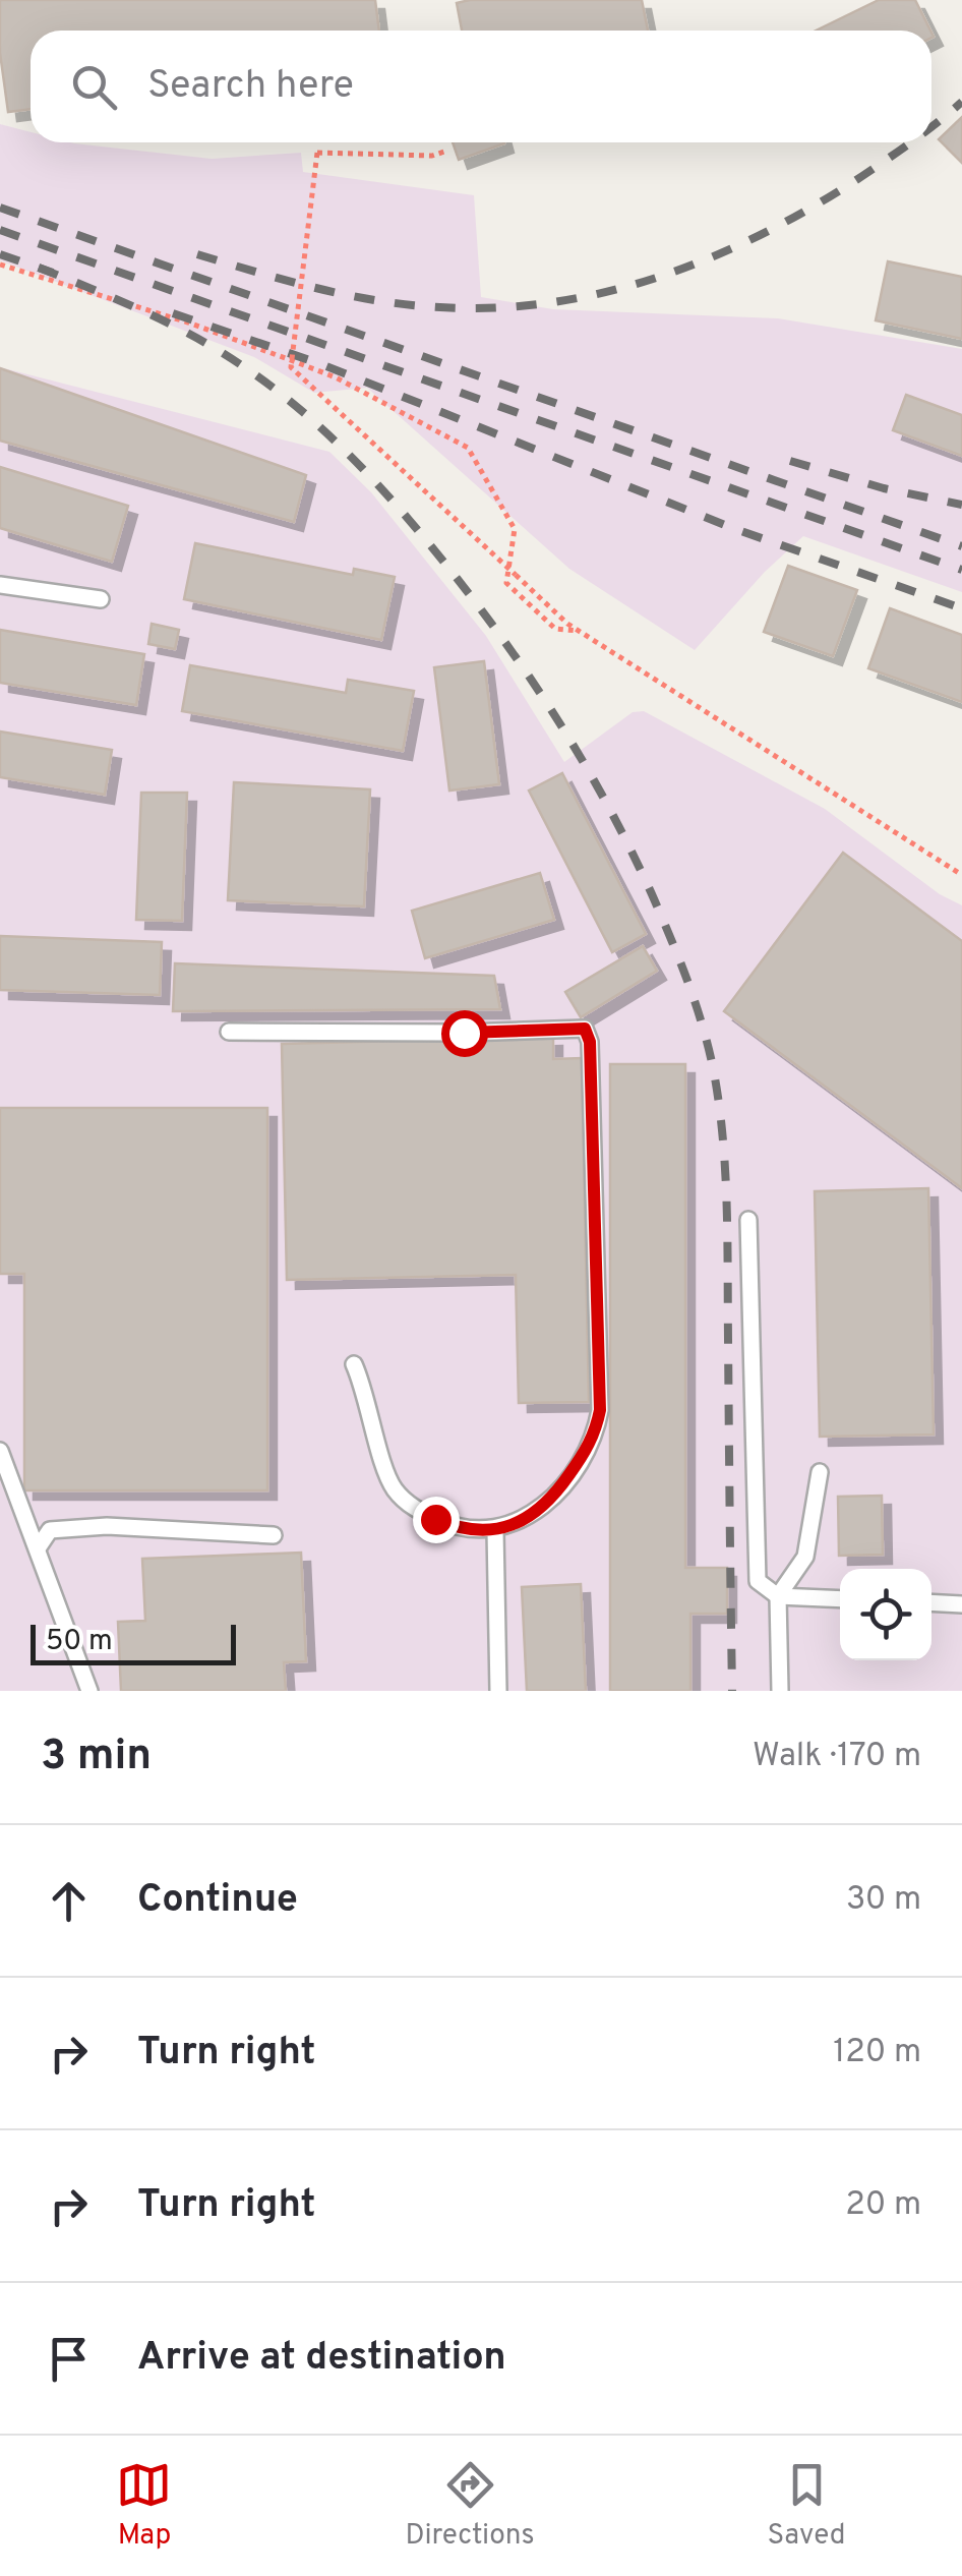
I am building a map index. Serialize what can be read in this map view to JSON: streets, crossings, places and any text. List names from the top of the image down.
{
  "scale_bar": "50 m",
  "page": {
    "search": "Search here",
    "scale": "50 m",
    "heading": ["3 min", "Walk · 170 m"],
    "list": [
      ["Continue", "30 m"],
      ["Turn right", "120 m"],
      ["Turn right", "20 m"],
      "Arrive at destination"
    ],
    "nav": ["Map", "Directions", "Saved"]
  }
}
